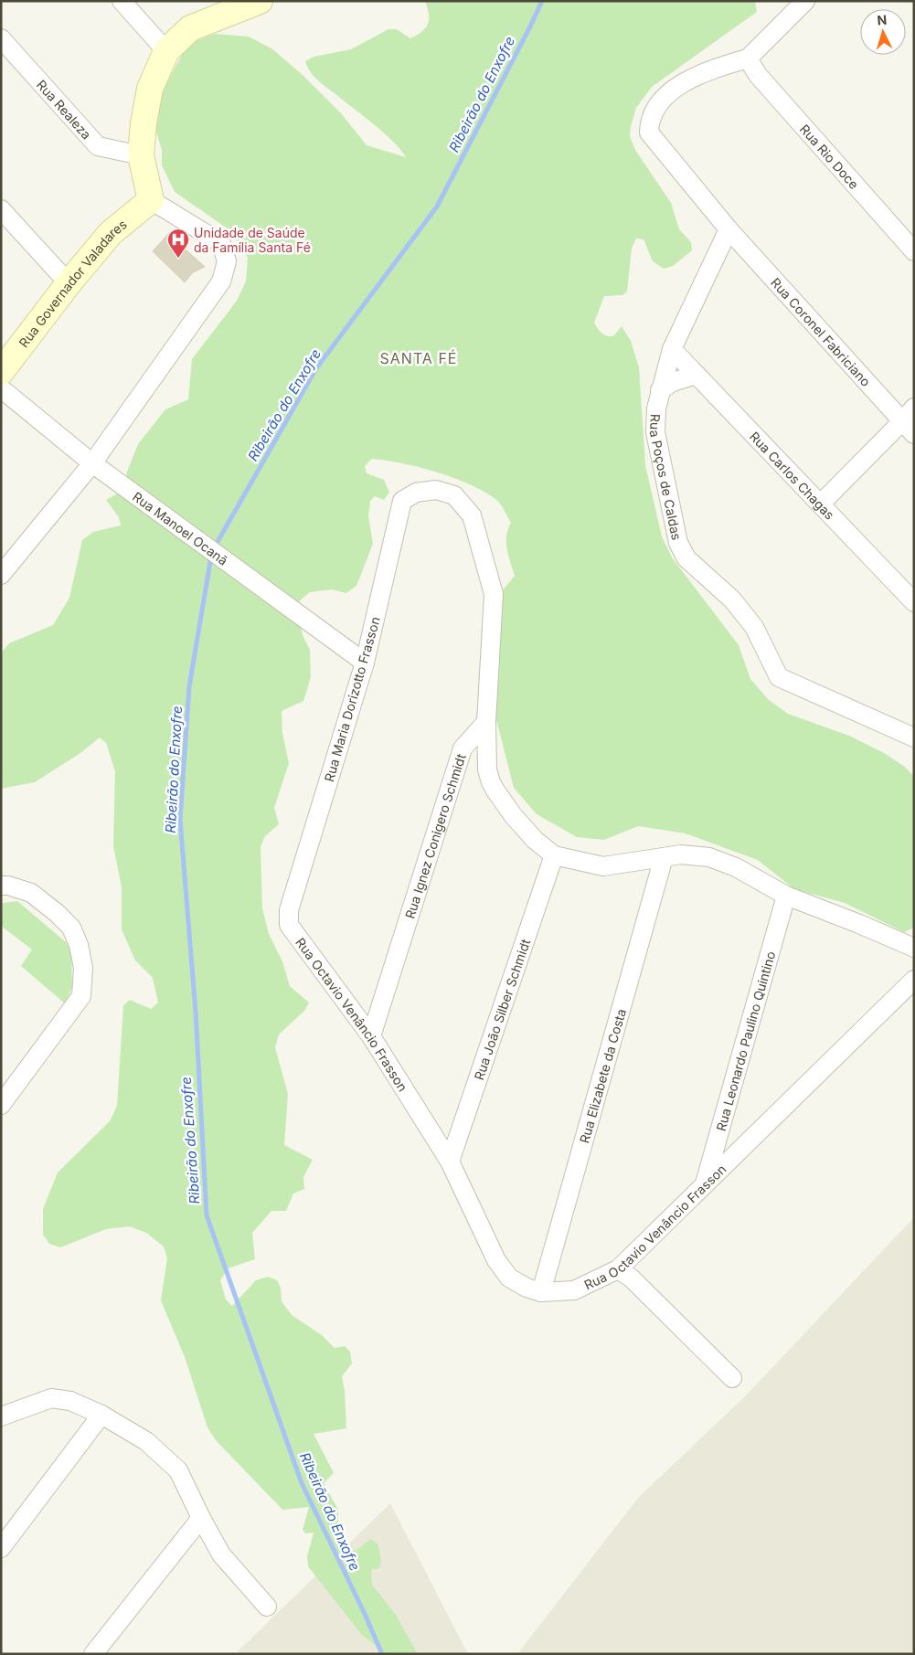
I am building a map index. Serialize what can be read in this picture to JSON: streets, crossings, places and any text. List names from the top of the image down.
{
  "streets": {
    "street": [
      "Rua Realeza",
      "Rua Rio Doce",
      "Rua Governador Valadares",
      "Rua Coronel Fabriciano",
      "Rua Carlos Chagas",
      "Rua Poços de Caldas",
      "Rua Manoel Ocanã",
      "Rua Maria Dorizotto Frasson",
      "Rua Ignez Conigero Schmidt",
      "Rua João Silber Schmidt",
      "Rua Octavio Venâncio Frasson",
      "Rua Leonardo Paulino Quintino",
      "Rua Elizabete da Costa"
    ]
  },
  "crossings": [
    ["Rua Coronel Fabriciano", "Rua Poços de Caldas"],
    ["Rua Carlos Chagas", "Rua Poços de Caldas"],
    ["Rua Manoel Ocanã", "Rua Maria Dorizotto Frasson"],
    ["Rua Maria Dorizotto Frasson", "Rua Ignez Conigero Schmidt"],
    ["Rua Maria Dorizotto Frasson", "Rua Octavio Venâncio Frasson"],
    ["Rua Ignez Conigero Schmidt", "Rua Octavio Venâncio Frasson"],
    ["Rua João Silber Schmidt", "Rua Octavio Venâncio Frasson"],
    ["Rua Octavio Venâncio Frasson", "Rua Leonardo Paulino Quintino"],
    ["Rua Octavio Venâncio Frasson", "Rua Elizabete da Costa"]
  ],
  "districts": ["SANTA FÉ"],
  "water": ["Ribeirão do Enxofre"],
  "places": {
    "hospital": ["Unidade de Saúde da Família Santa Fé"]
  },
  "north": "top"
}
